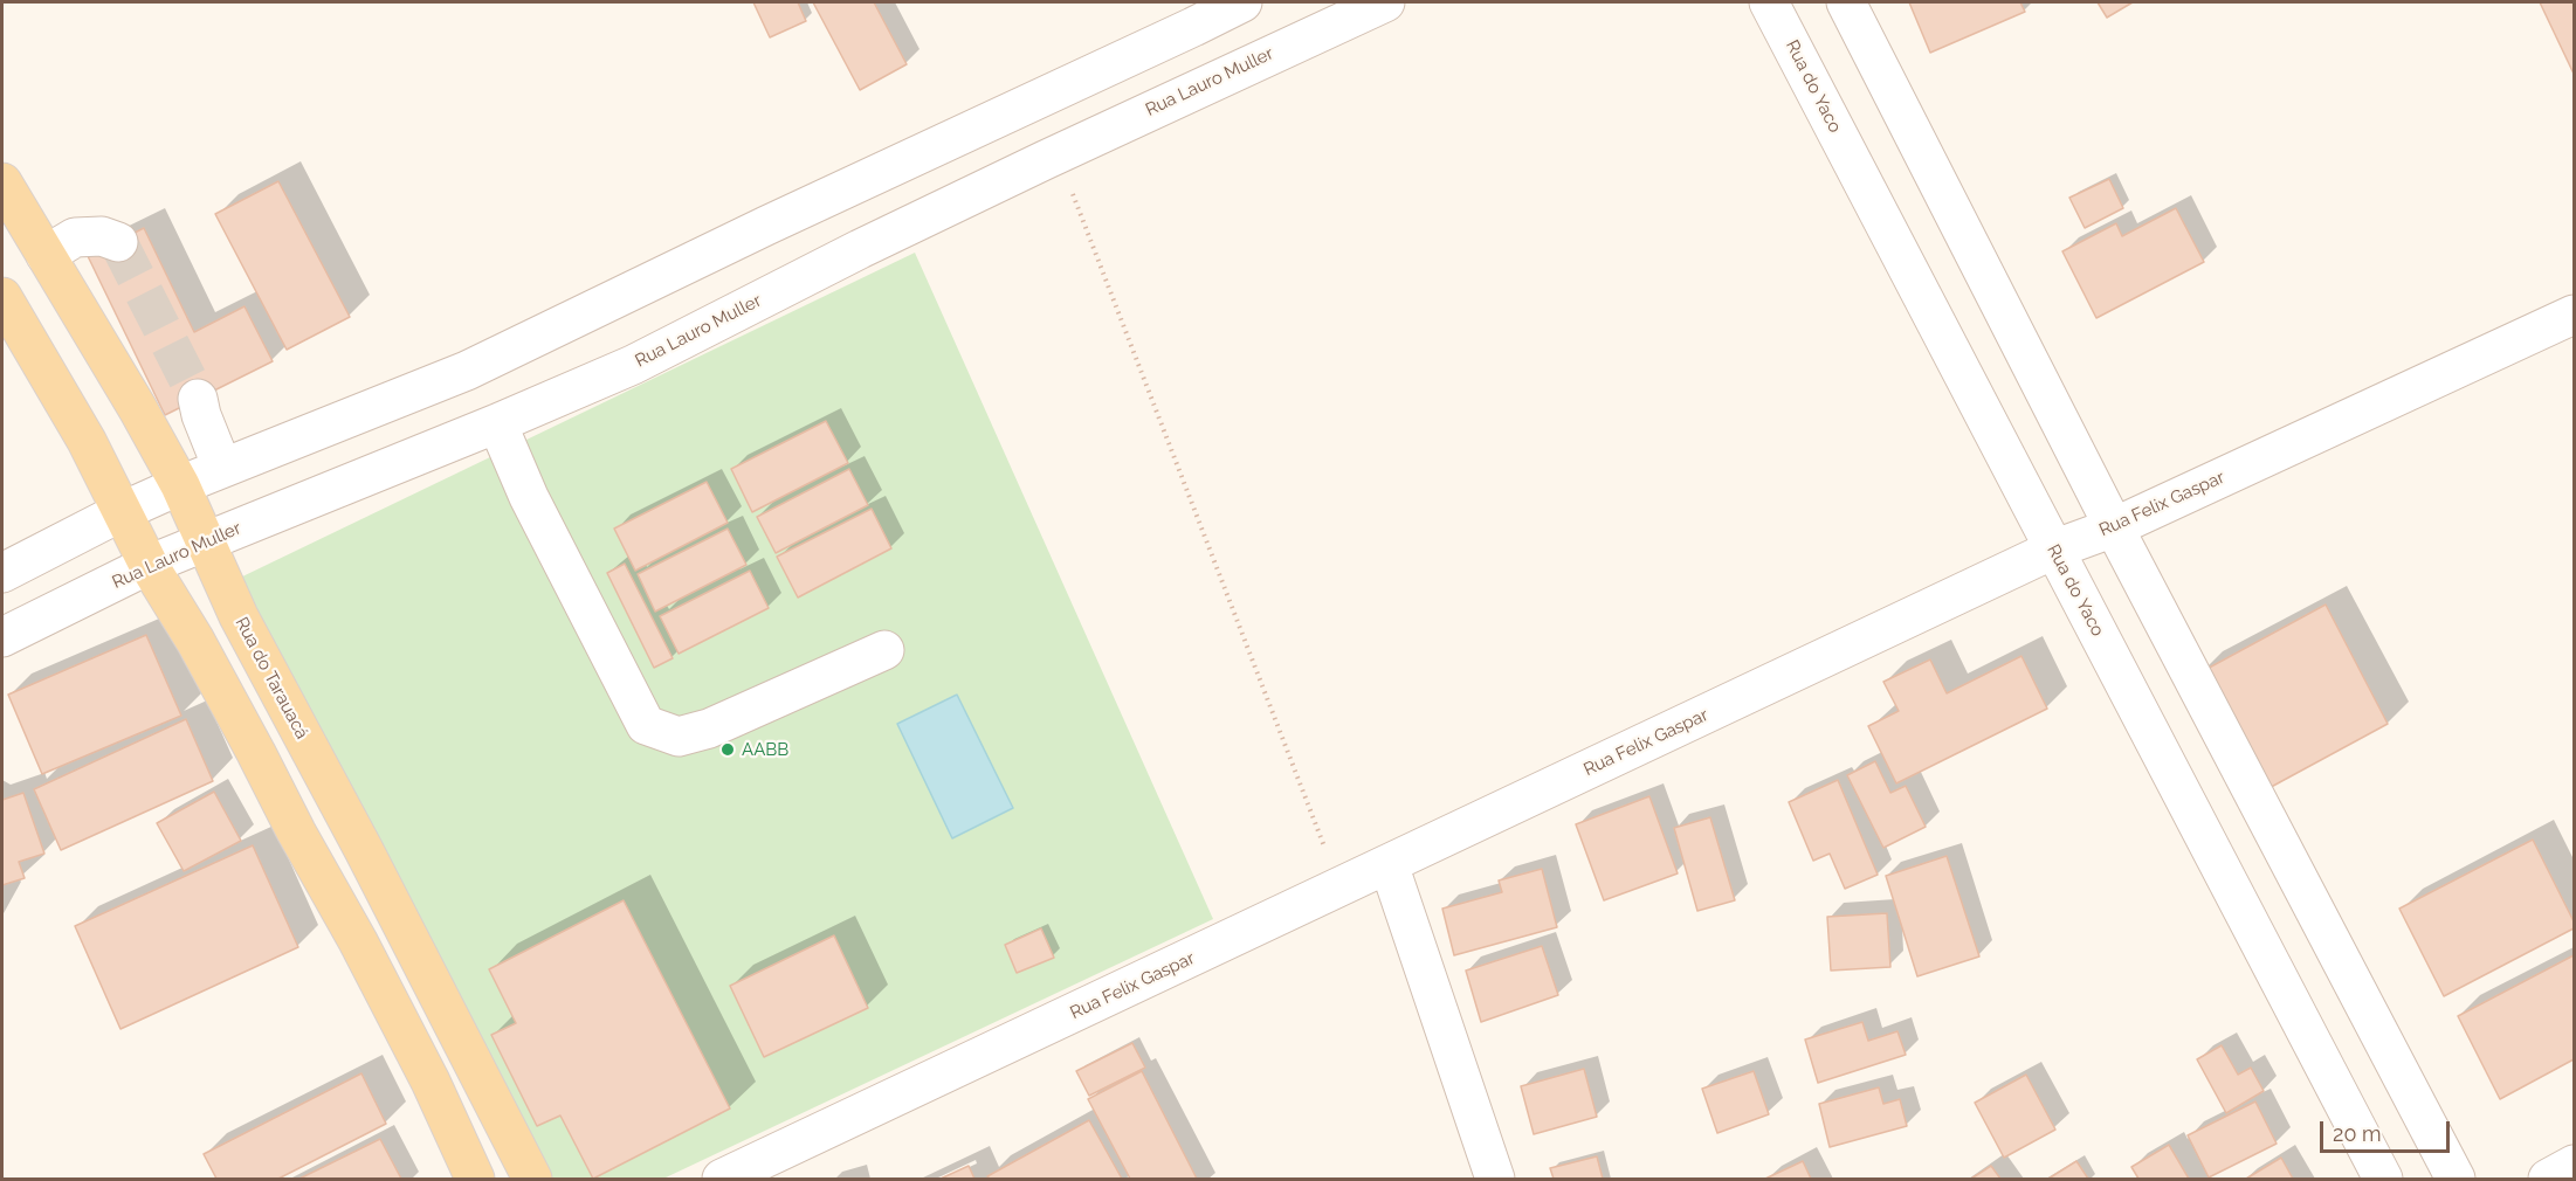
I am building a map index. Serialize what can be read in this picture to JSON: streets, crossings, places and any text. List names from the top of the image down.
{
  "streets": {
    "main road": ["Rua do Tarauacá"],
    "street": ["Rua Lauro Muller", "Rua do Yaco", "Rua Felix Gaspar"]
  },
  "crossings": [
    ["Rua Lauro Muller", "Rua do Tarauacá"],
    ["Rua do Yaco", "Rua Felix Gaspar"]
  ],
  "places": ["AABB"],
  "scale_bar": "20 m"
}
